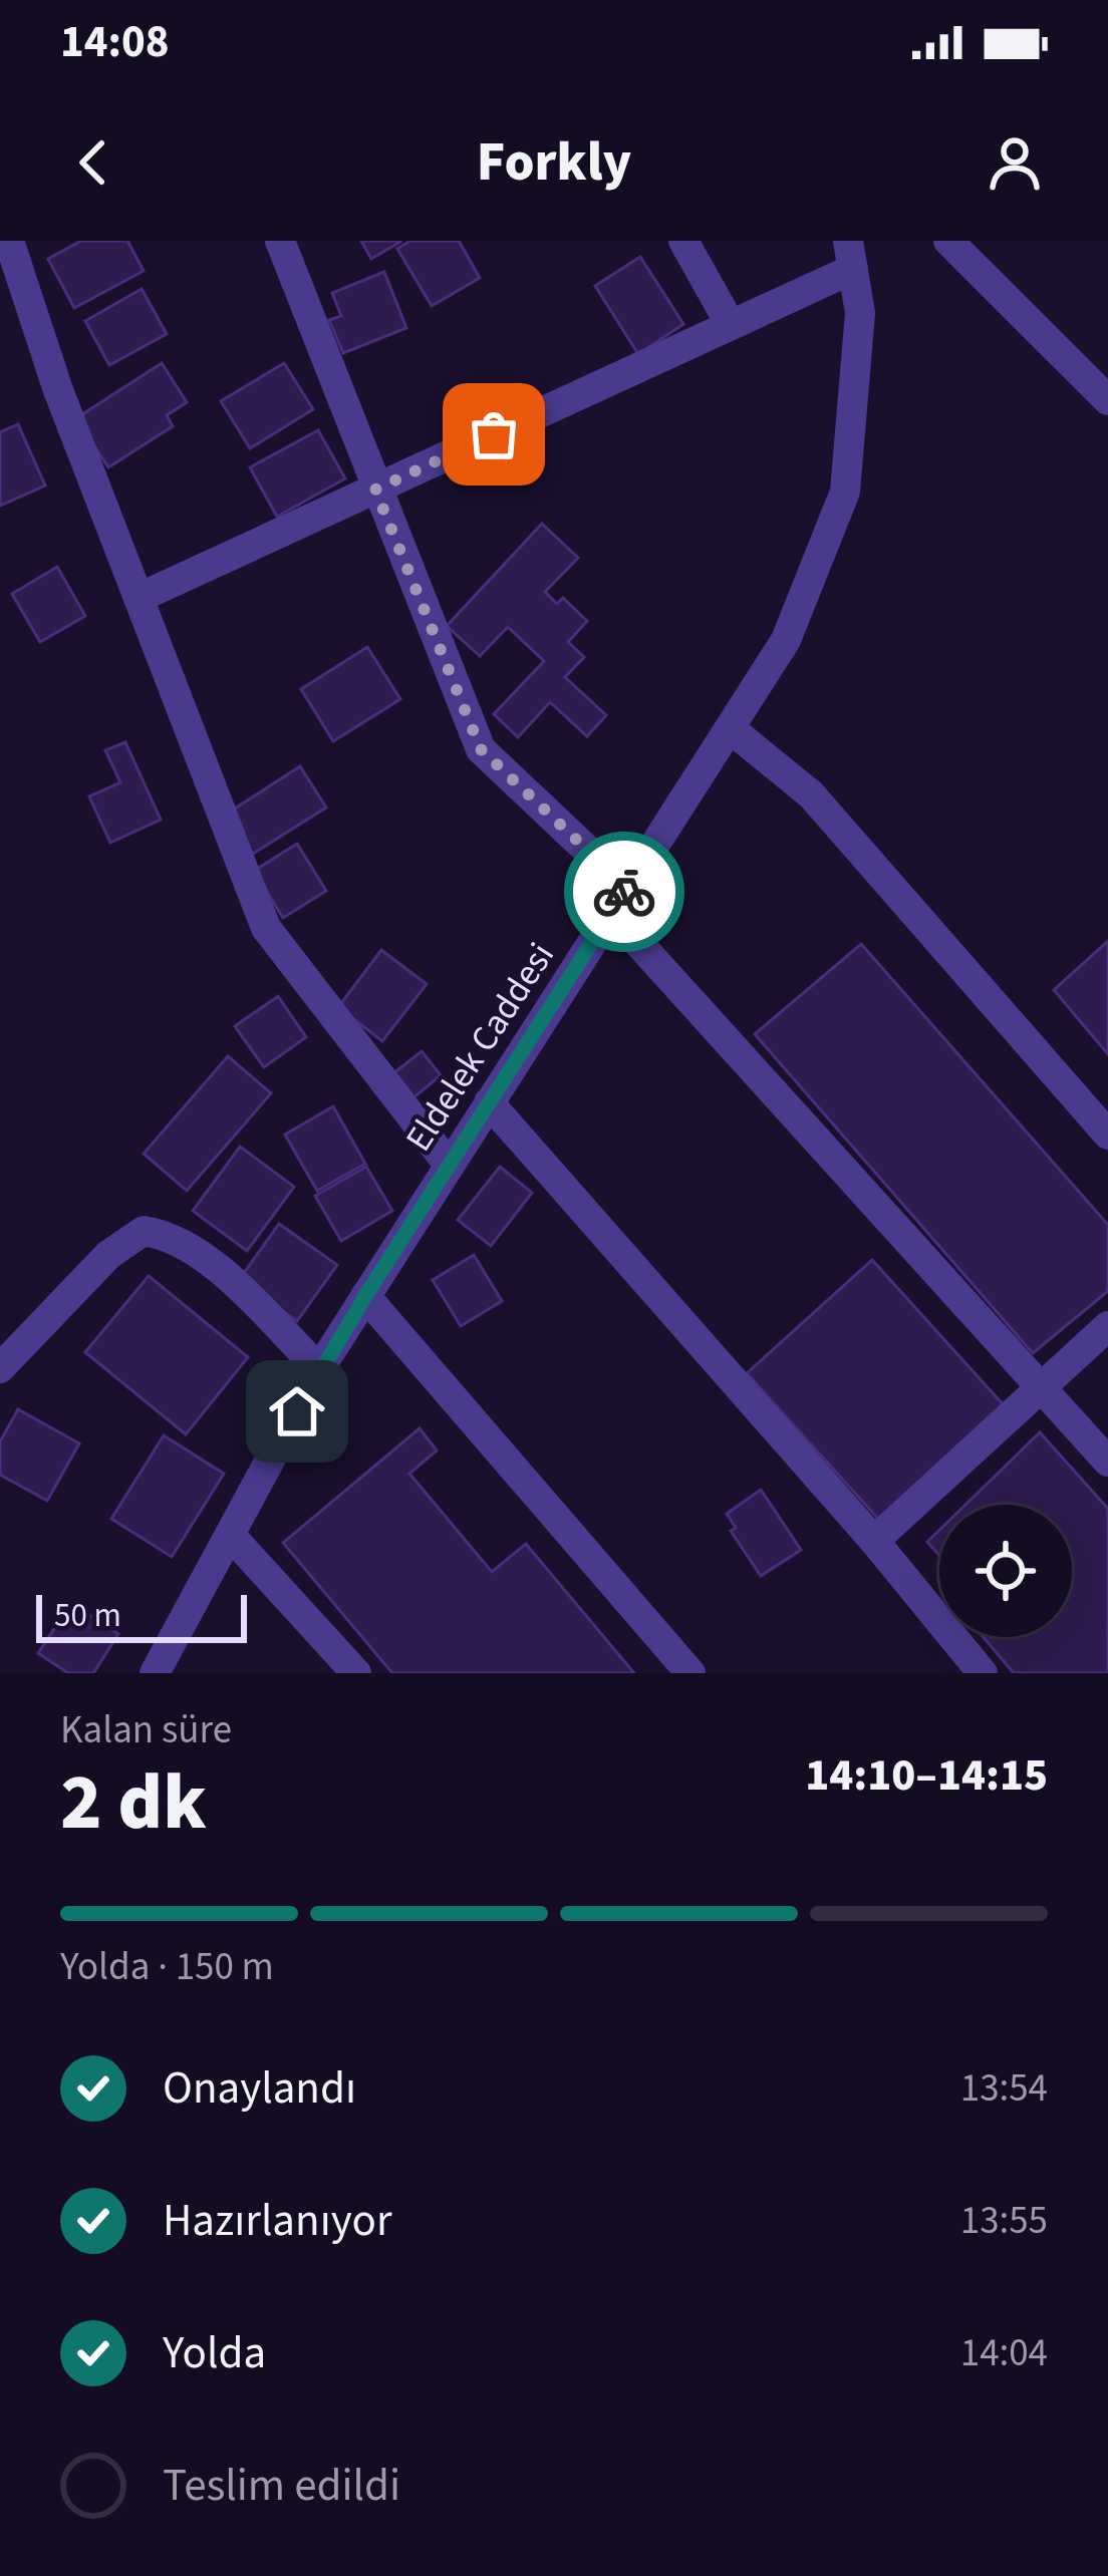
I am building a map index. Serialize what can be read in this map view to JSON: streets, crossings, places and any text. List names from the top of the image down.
{
  "streets": {
    "street": ["Eldelek Caddesi"]
  },
  "scale_bar": "50 m",
  "page": {
    "status": "14:08",
    "header": "Forkly",
    "scale": "50 m",
    "heading": ["2 dk", "Kalan süre", "14:10–14:15"],
    "bar": "Yolda · 150 m",
    "list": [
      ["Onaylandı", "13:54"],
      ["Hazırlanıyor", "13:55"],
      ["Yolda", "14:04"],
      "Teslim edildi"
    ]
  }
}
